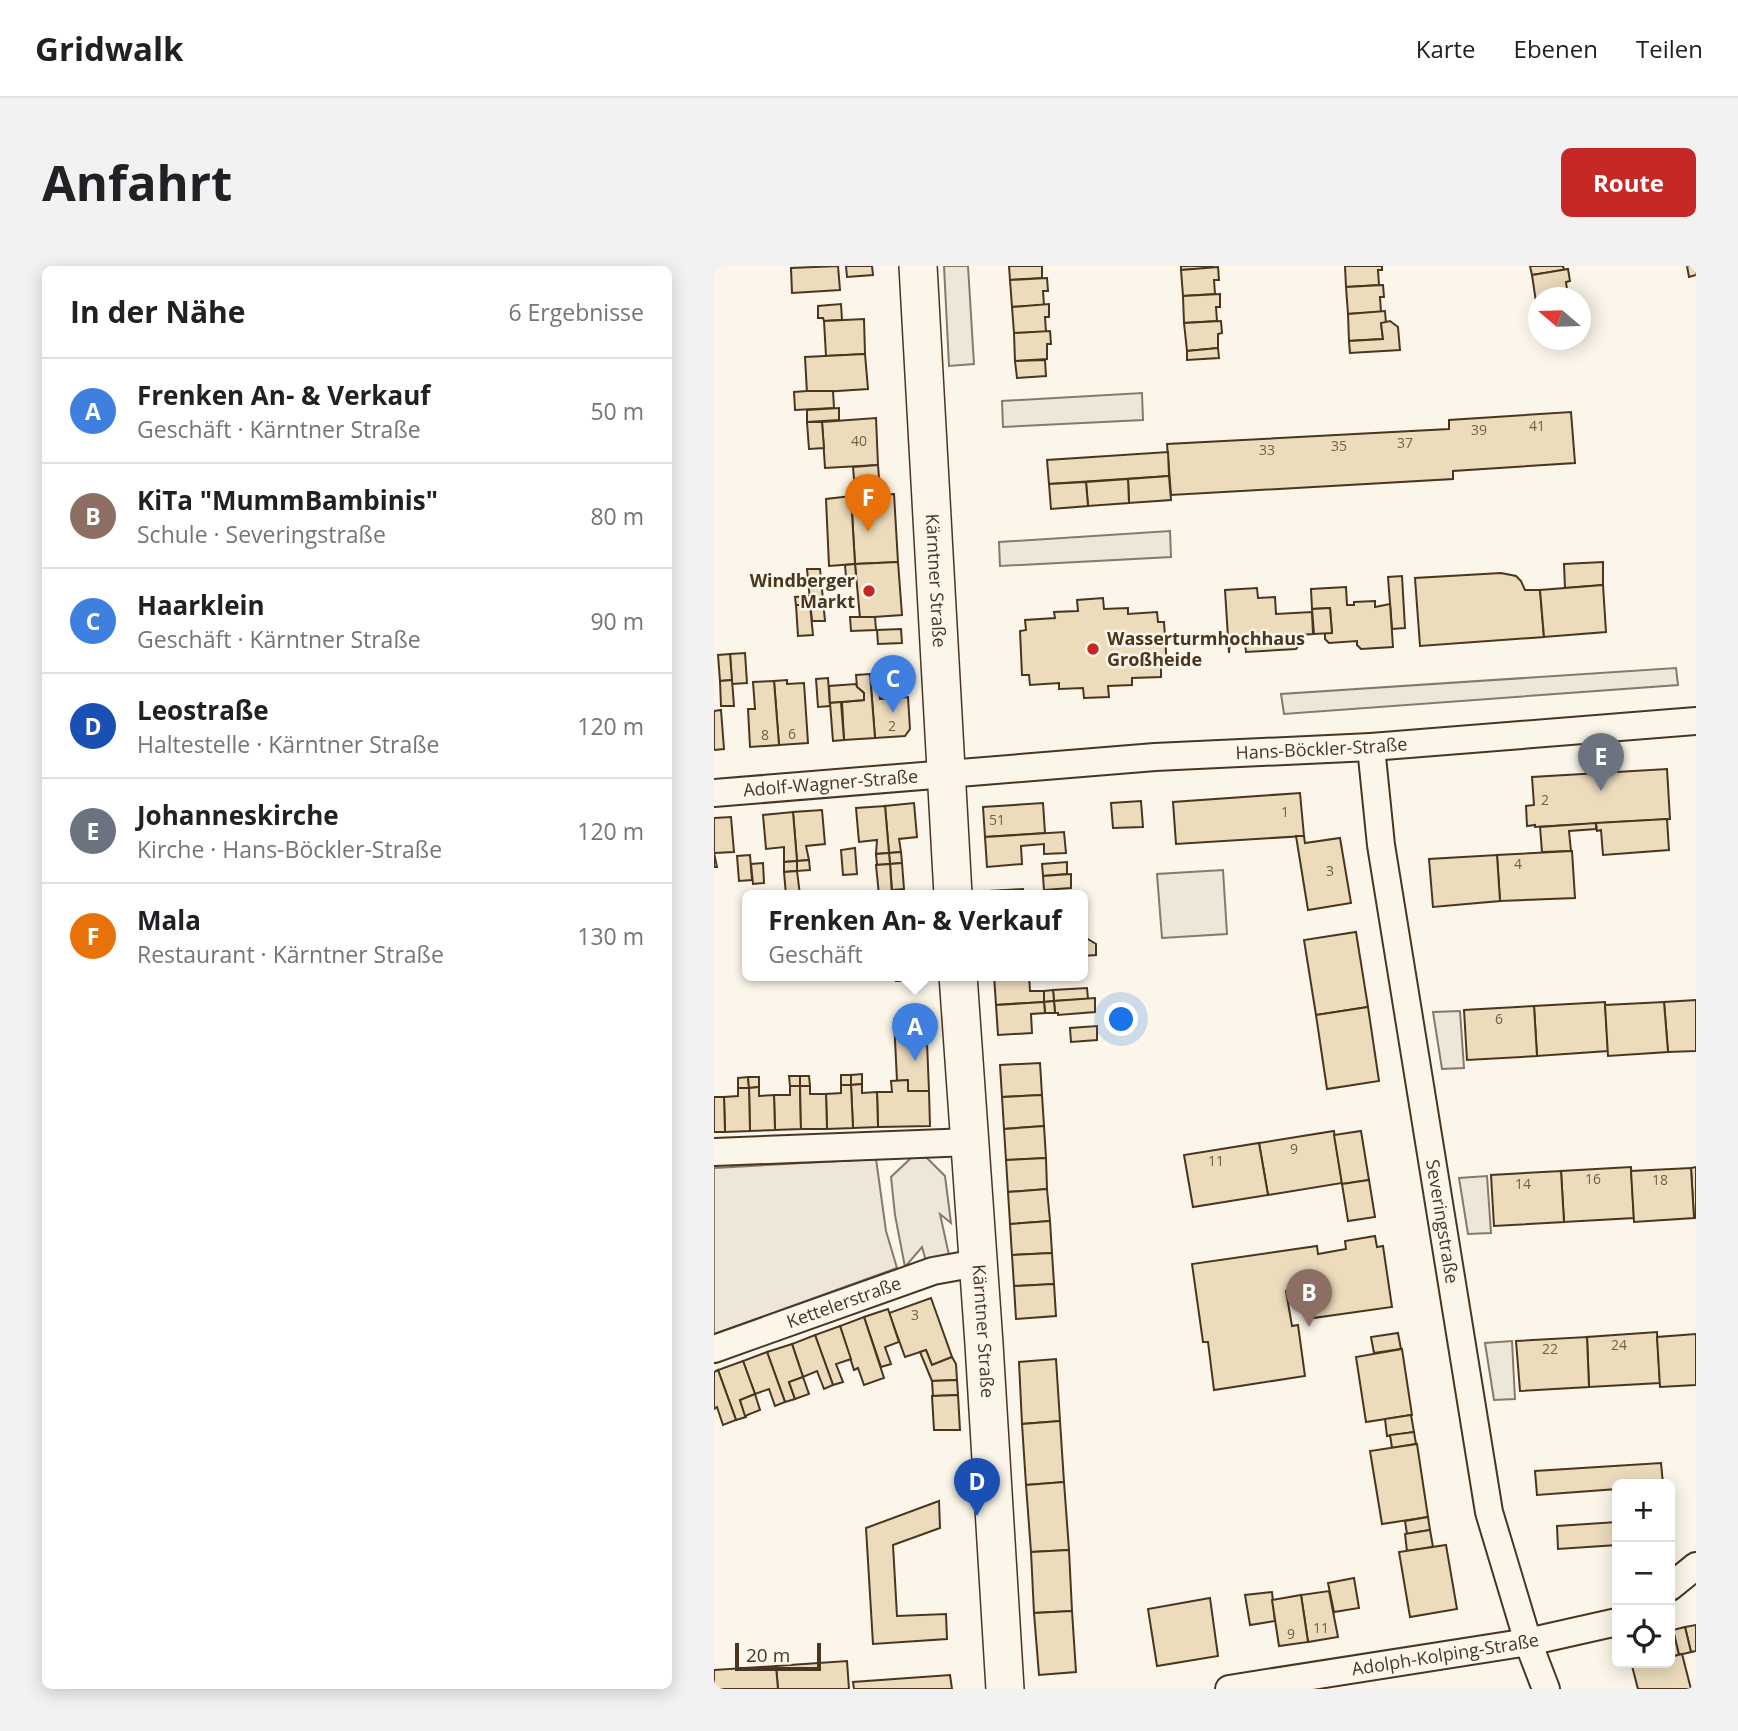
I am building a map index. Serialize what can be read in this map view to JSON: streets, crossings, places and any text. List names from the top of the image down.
{
  "streets": {
    "street": [
      "Kärntner Straße",
      "Hans-Böckler-Straße",
      "Adolf-Wagner-Straße",
      "Severingstraße",
      "Kettelerstraße",
      "Adolph-Kolping-Straße"
    ]
  },
  "crossings": [
    ["Kärntner Straße", "Hans-Böckler-Straße"],
    ["Kärntner Straße", "Adolf-Wagner-Straße"],
    ["Kärntner Straße", "Kettelerstraße"],
    ["Hans-Böckler-Straße", "Adolf-Wagner-Straße"],
    ["Hans-Böckler-Straße", "Severingstraße"],
    ["Severingstraße", "Adolph-Kolping-Straße"]
  ],
  "places": ["Windberger Markt", "Wasserturmhochhaus Großheide"],
  "house_numbers": [
    "41",
    "39",
    "40",
    "37",
    "35",
    "33",
    "2",
    "6",
    "8",
    "2",
    "1",
    "51",
    "4",
    "3",
    "6",
    "9",
    "11",
    "16",
    "18",
    "14",
    "3",
    "24",
    "22",
    "11",
    "9"
  ],
  "scale_bar": "20 m",
  "north": "left",
  "page": {
    "header": "Gridwalk",
    "nav": ["Karte", "Ebenen", "Teilen"],
    "buttons": "Route",
    "title": "Anfahrt",
    "heading": ["In der Nähe", "6 Ergebnisse"],
    "list": [
      {
        "mark": "A",
        "name": "Frenken An- & Verkauf",
        "note": "Geschäft · Kärntner Straße",
        "value": "50 m"
      },
      {
        "mark": "B",
        "name": "KiTa \"MummBambinis\"",
        "note": "Schule · Severingstraße",
        "value": "80 m"
      },
      {
        "mark": "C",
        "name": "Haarklein",
        "note": "Geschäft · Kärntner Straße",
        "value": "90 m"
      },
      {
        "mark": "D",
        "name": "Leostraße",
        "note": "Haltestelle · Kärntner Straße",
        "value": "120 m"
      },
      {
        "mark": "E",
        "name": "Johanneskirche",
        "note": "Kirche · Hans-Böckler-Straße",
        "value": "120 m"
      },
      {
        "mark": "F",
        "name": "Mala",
        "note": "Restaurant · Kärntner Straße",
        "value": "130 m"
      }
    ],
    "pins": [
      "F",
      "C",
      "E",
      "A",
      "B",
      "D"
    ],
    "popup": ["Frenken An- & Verkauf", "Geschäft"],
    "map_buttons": ["+", "−"],
    "scale": "20 m"
  }
}
